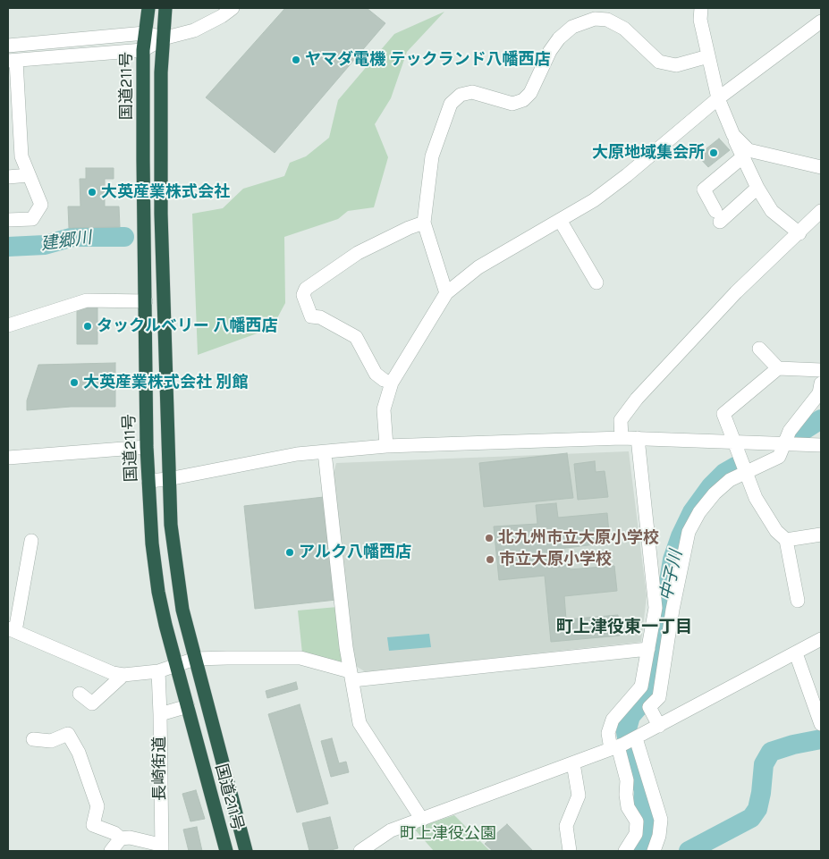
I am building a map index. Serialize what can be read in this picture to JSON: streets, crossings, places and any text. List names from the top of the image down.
{
  "streets": {
    "highway": ["国道211号"],
    "street": ["長崎街道"]
  },
  "crossings": [
    ["国道211号", "長崎街道"]
  ],
  "districts": ["町上津役東一丁目"],
  "water": ["建郷川", "中子川"],
  "parks": ["町上津役公園"],
  "places": [
    "ヤマダ電機 テックランド八幡西店",
    "大原地域集会所",
    "大英産業株式会社",
    "タックルベリー 八幡西店",
    "大英産業株式会社 別館",
    "北九州市立大原小学校",
    "アルク八幡西店",
    "市立大原小学校"
  ]
}
